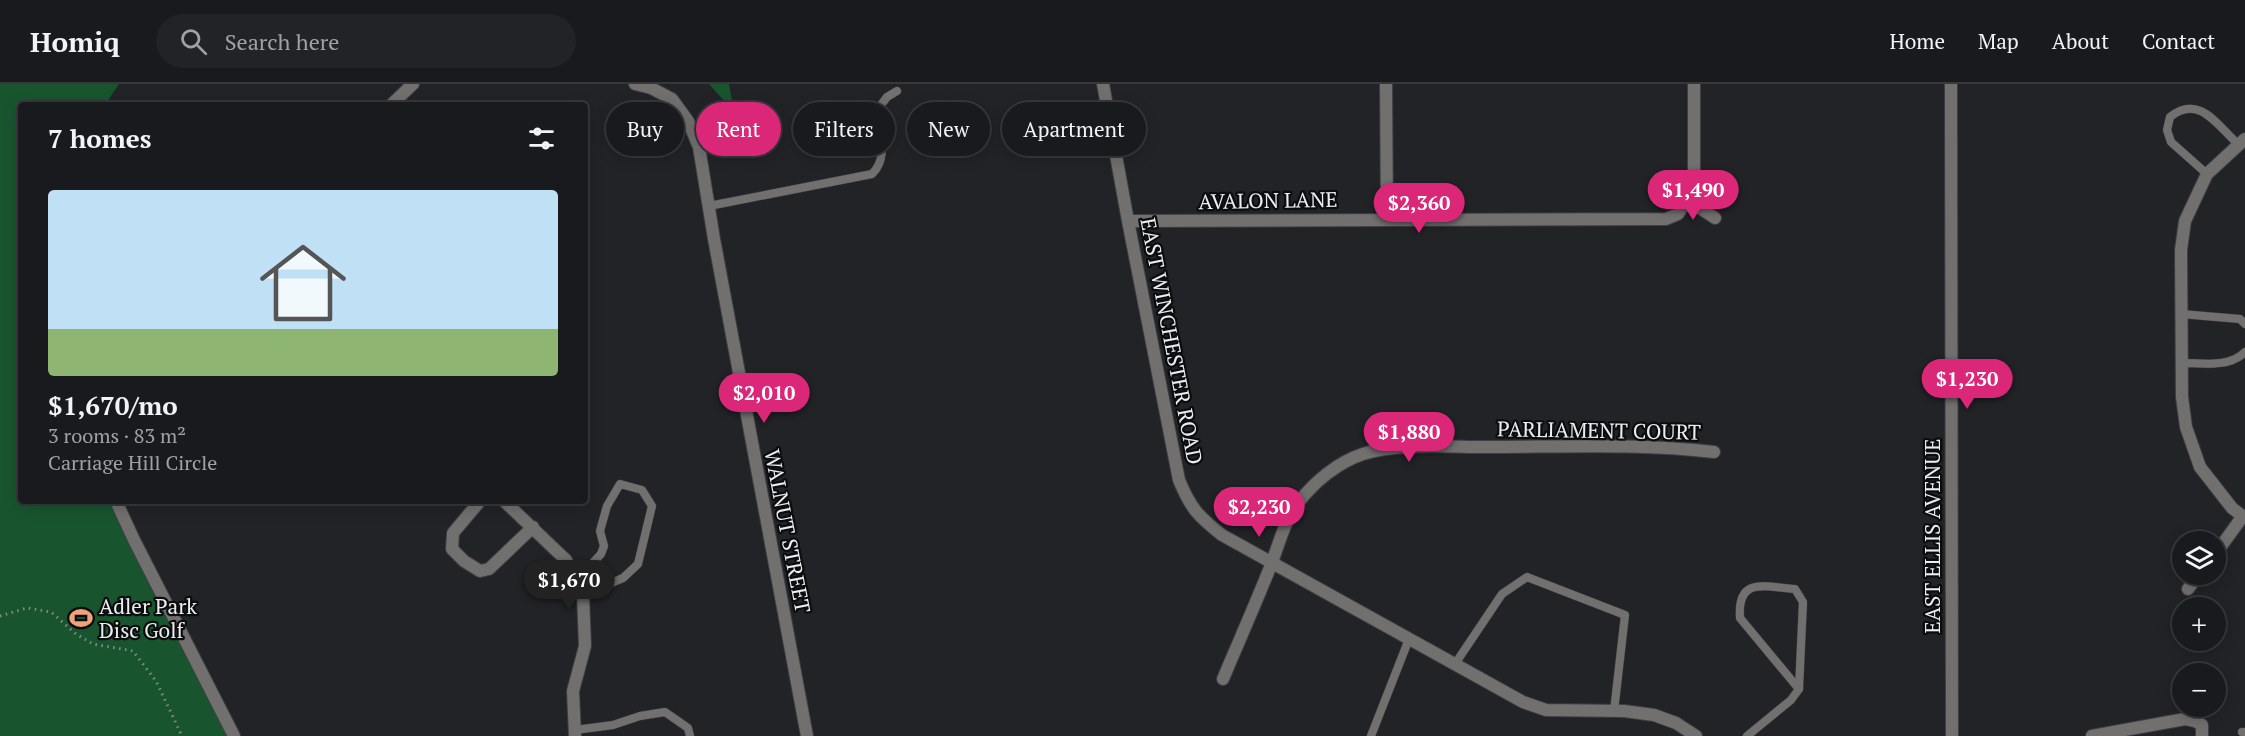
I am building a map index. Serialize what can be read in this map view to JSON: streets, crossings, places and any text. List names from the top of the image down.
{
  "streets": {
    "street": [
      "AVALON LANE",
      "EAST WINCHESTER ROAD",
      "PARLIAMENT COURT",
      "WALNUT STREET",
      "EAST ELLIS AVENUE"
    ]
  },
  "crossings": [
    ["AVALON LANE", "EAST WINCHESTER ROAD"],
    ["EAST WINCHESTER ROAD", "PARLIAMENT COURT"]
  ],
  "places": {
    "sports": ["Adler Park Disc Golf"]
  },
  "page": {
    "header": "Homiq",
    "search": "Search here",
    "nav": [
      "Home",
      "Map",
      "About",
      "Contact"
    ],
    "chip": [
      "Buy",
      "Rent",
      "Filters",
      "New",
      "Apartment"
    ],
    "heading": "7 homes",
    "price": [
      "$1,490",
      "$2,360",
      "$1,230",
      "$2,010",
      "$1,880",
      "$2,230",
      "$1,670"
    ],
    "list": [
      {
        "name": "$1,670/mo",
        "note": "3 rooms · 83 m² · Carriage Hill Circle"
      }
    ],
    "map_buttons": ["+", "−"]
  }
}
